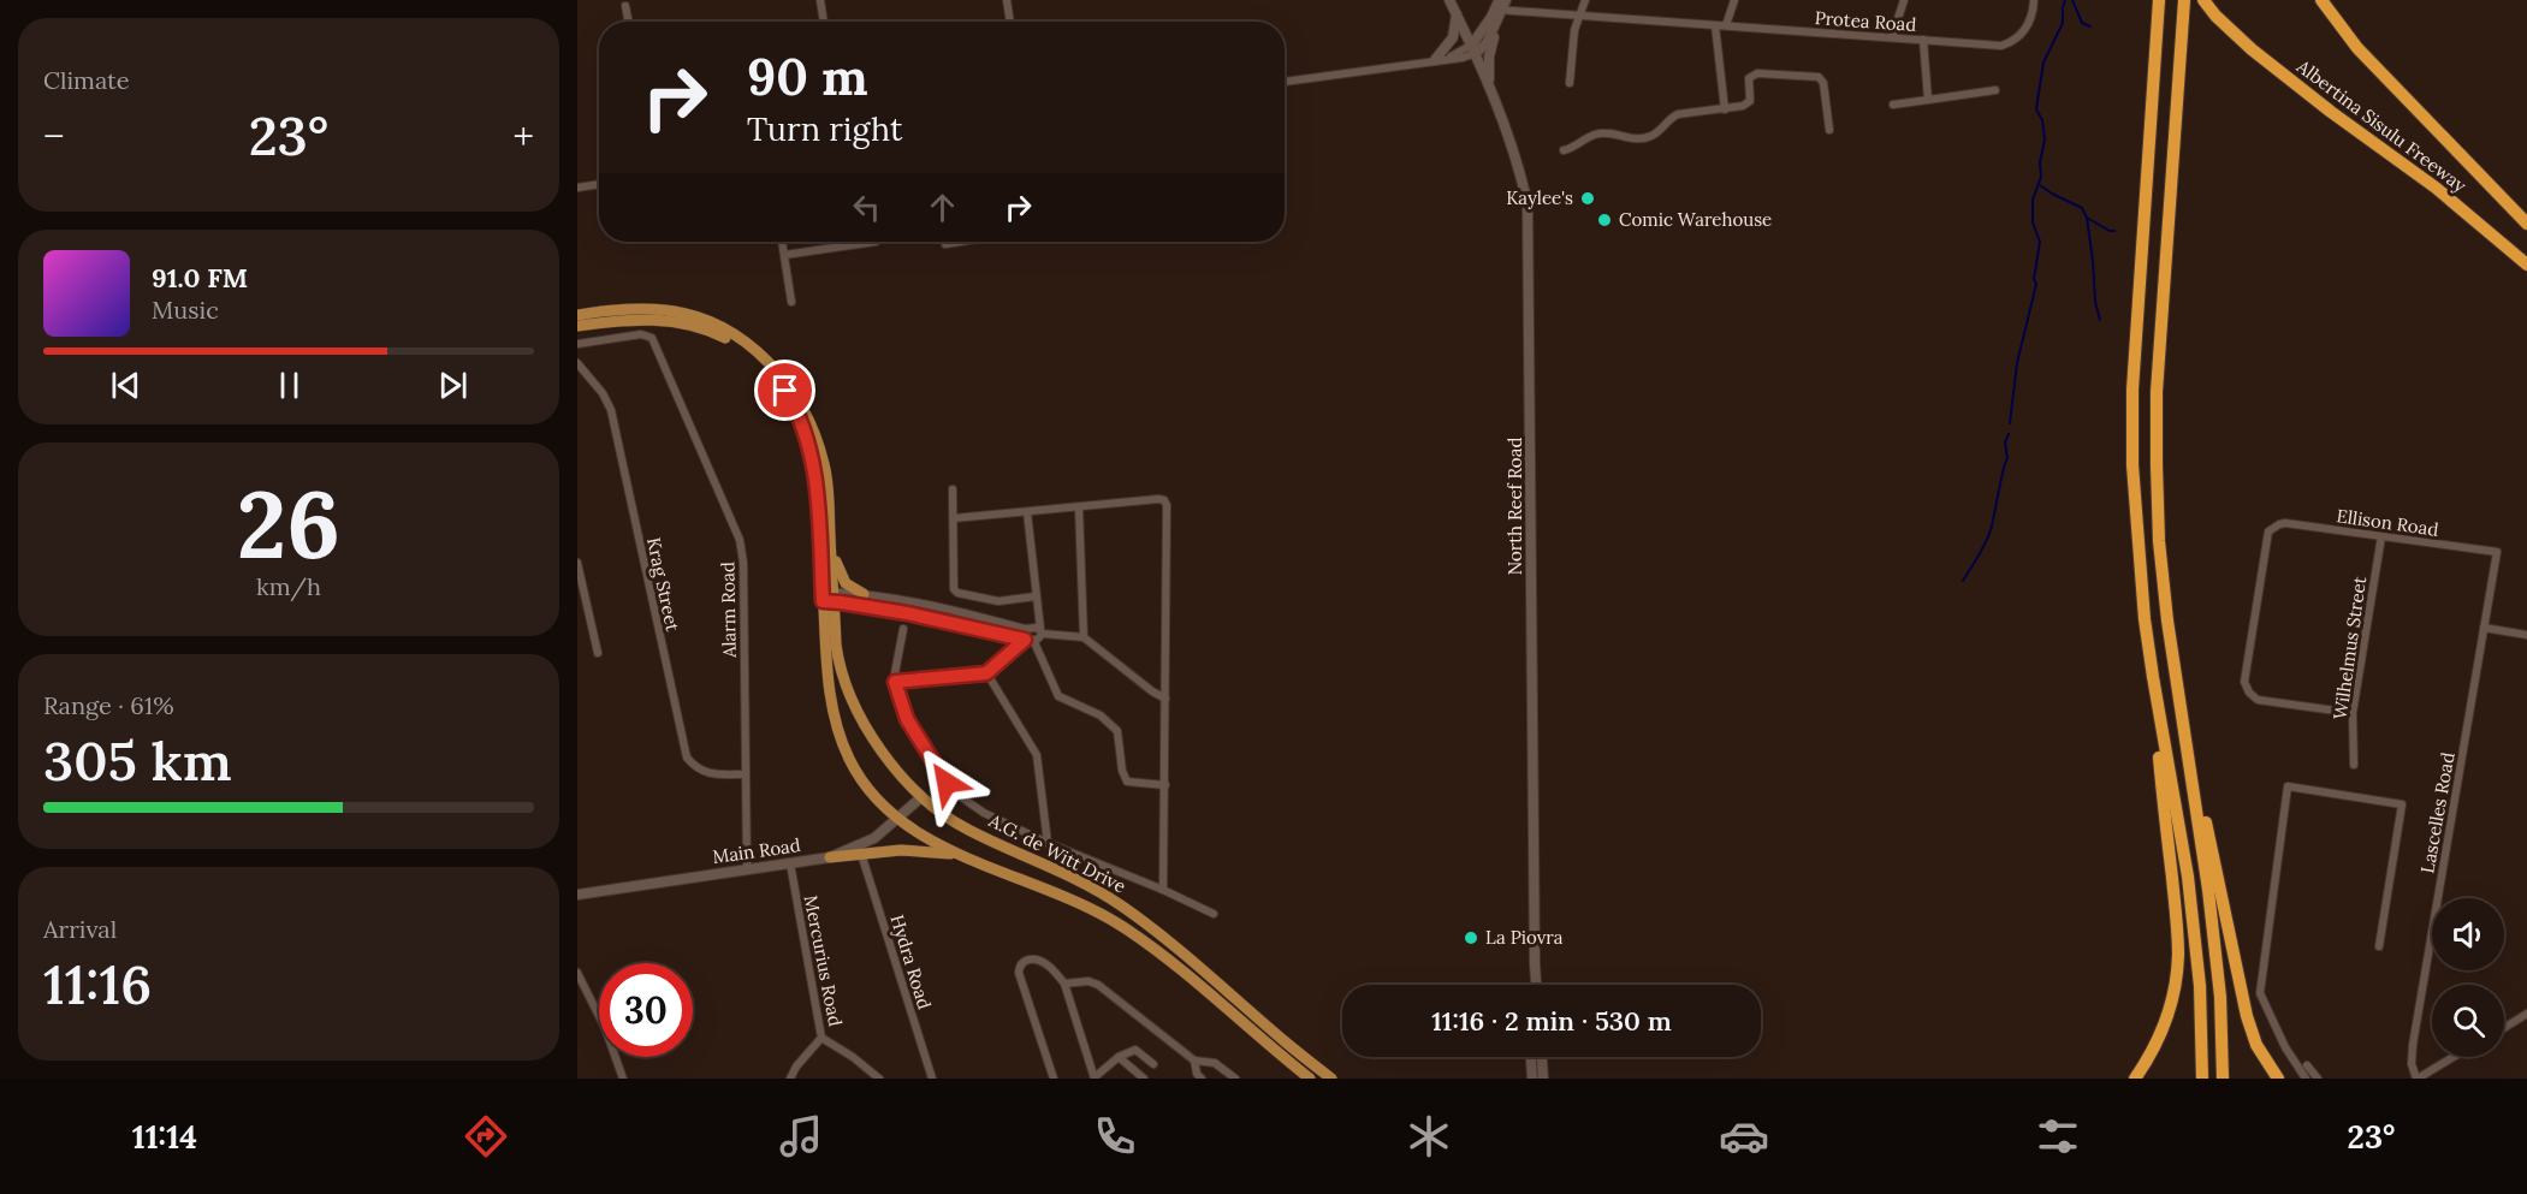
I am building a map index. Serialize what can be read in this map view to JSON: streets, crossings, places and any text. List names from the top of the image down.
{
  "streets": {
    "highway": ["Albertina Sisulu Freeway"],
    "main road": ["North Reef Road", "Main Road", "A.G. de Witt Drive"],
    "street": [
      "Protea Road",
      "Ellison Road",
      "Krag Street",
      "Alarm Road",
      "Wilhelmus Street",
      "Lascelles Road",
      "Mercurius Road",
      "Hydra Road"
    ]
  },
  "crossings": [
    ["Ellison Road", "Wilhelmus Street"],
    ["Ellison Road", "Lascelles Road"],
    ["Krag Street", "Alarm Road"],
    ["Alarm Road", "Main Road"],
    ["Main Road", "A.G. de Witt Drive"],
    ["Main Road", "Mercurius Road"]
  ],
  "places": ["Kaylee's", "Comic Warehouse", "La Piovra"],
  "page": {
    "tile": [
      "Climate",
      ["26", "km/h"],
      ["Range · 61%", "305 km"],
      ["Arrival", "11:16"]
    ],
    "turn": ["90 m", "Turn right"],
    "heat": ["−", "23°", "+"],
    "song": ["91.0 FM", "Music"],
    "limit": "30",
    "trip": "11:16 · 2 min · 530 m",
    "tabs": ["11:14", "23°"]
  }
}
